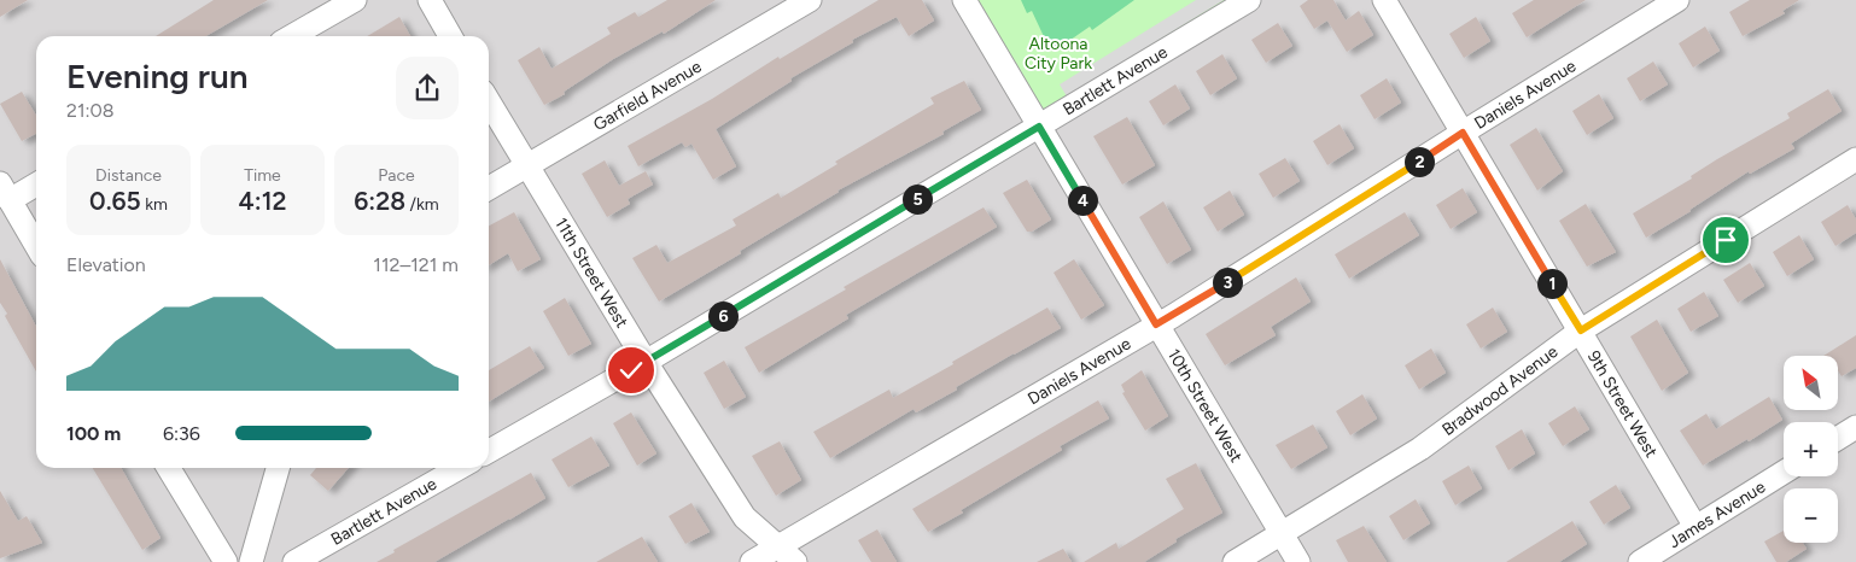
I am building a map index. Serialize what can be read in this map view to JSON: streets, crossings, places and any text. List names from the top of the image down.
{
  "streets": {
    "street": [
      "Bartlett Avenue",
      "Daniels Avenue",
      "Garfield Avenue",
      "11th Street West",
      "Bradwood Avenue",
      "9th Street West",
      "10th Street West",
      "James Avenue"
    ]
  },
  "crossings": [
    ["Bartlett Avenue", "11th Street West"],
    ["Bartlett Avenue", "10th Street West"],
    ["Daniels Avenue", "11th Street West"],
    ["Daniels Avenue", "9th Street West"],
    ["Daniels Avenue", "10th Street West"],
    ["Garfield Avenue", "11th Street West"],
    ["Bradwood Avenue", "9th Street West"],
    ["Bradwood Avenue", "10th Street West"],
    ["9th Street West", "James Avenue"]
  ],
  "parks": ["Altoona City Park"],
  "north": "top left",
  "page": {
    "heading": ["Evening run", "21:08"],
    "stats": [
      ["Distance", "0.65 km"],
      ["Time", "4:12"],
      ["Pace", "6:28 /km"]
    ],
    "pins": [
      "2",
      "5",
      "4",
      "3",
      "1",
      "6"
    ],
    "chart": ["Elevation", "112–121 m"],
    "map_buttons": ["+", "−"],
    "list": [
      {
        "name": "100 m",
        "note": "6:36"
      }
    ]
  }
}
